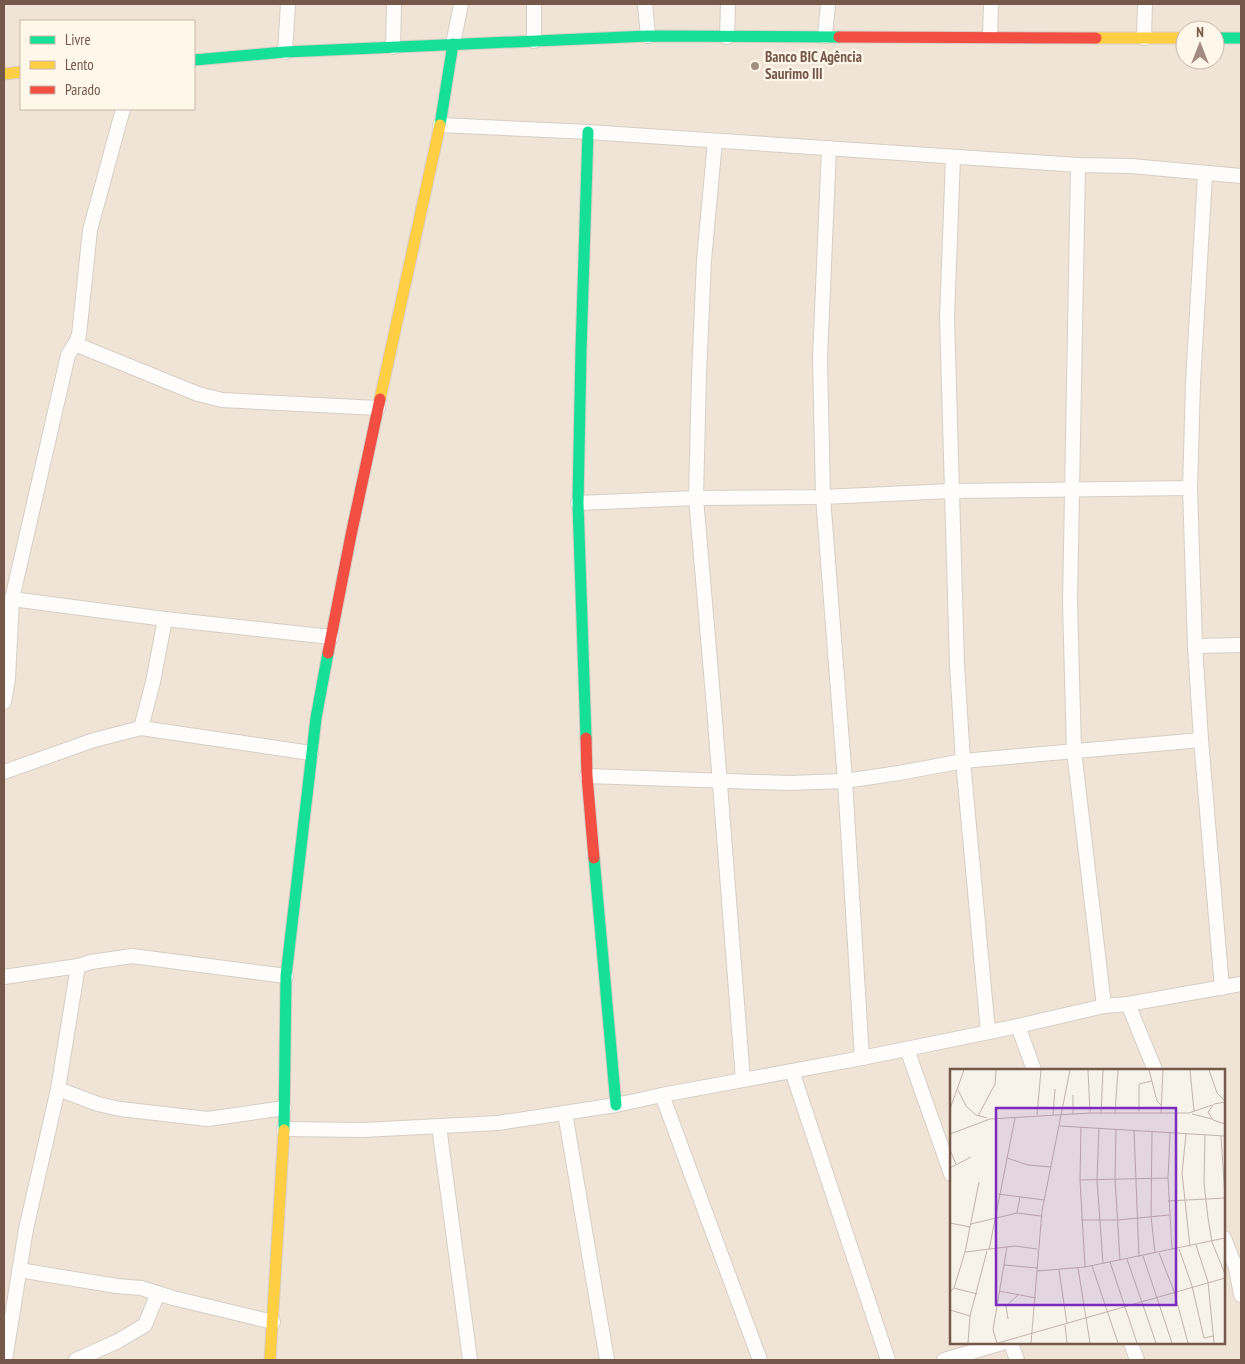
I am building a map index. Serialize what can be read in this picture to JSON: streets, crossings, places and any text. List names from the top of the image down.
{
  "places": ["Banco BIC Agência Saurimo III"],
  "legend": ["Livre", "Lento", "Parado"],
  "north": "top"
}
